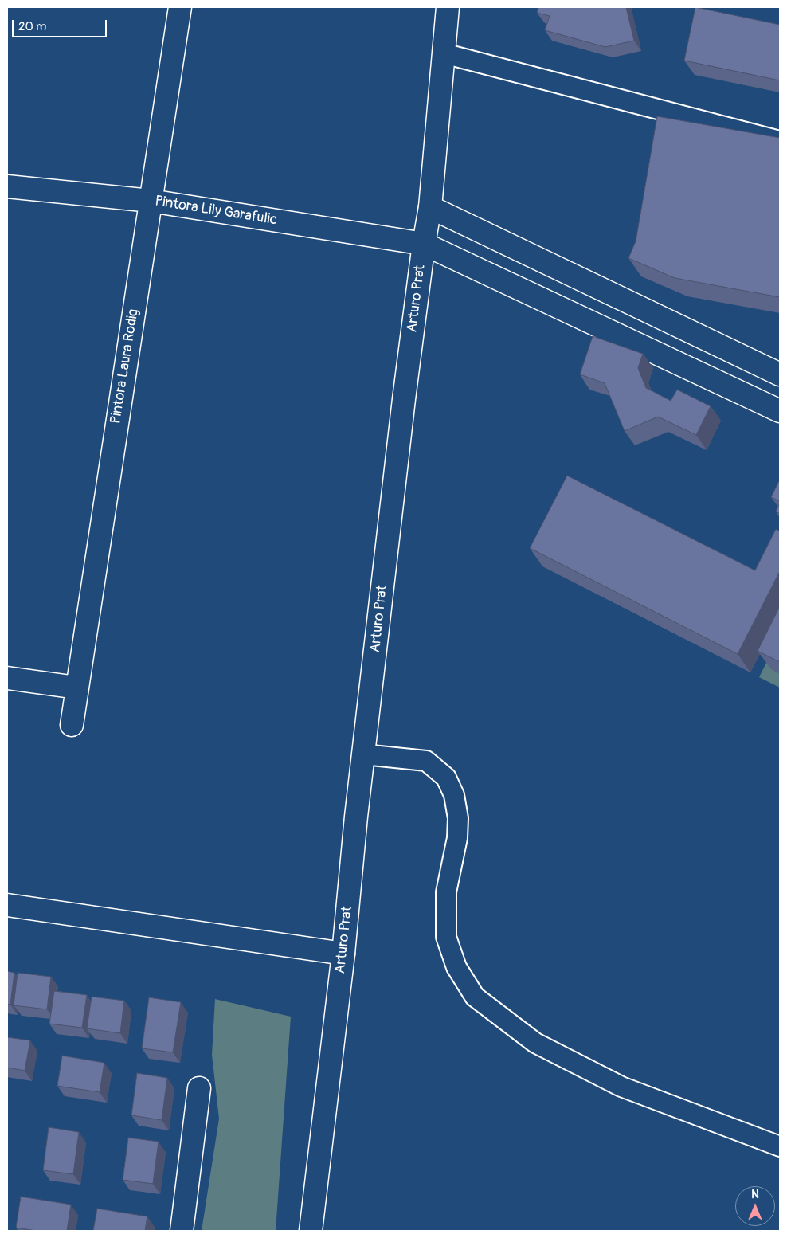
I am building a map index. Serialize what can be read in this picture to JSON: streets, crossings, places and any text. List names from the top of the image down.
{
  "streets": {
    "street": ["Pintora Lily Garafulic", "Arturo Prat", "Pintora Laura Rodig"]
  },
  "crossings": [
    ["Pintora Lily Garafulic", "Arturo Prat"],
    ["Pintora Lily Garafulic", "Pintora Laura Rodig"]
  ],
  "scale_bar": "20 m",
  "north": "top"
}
